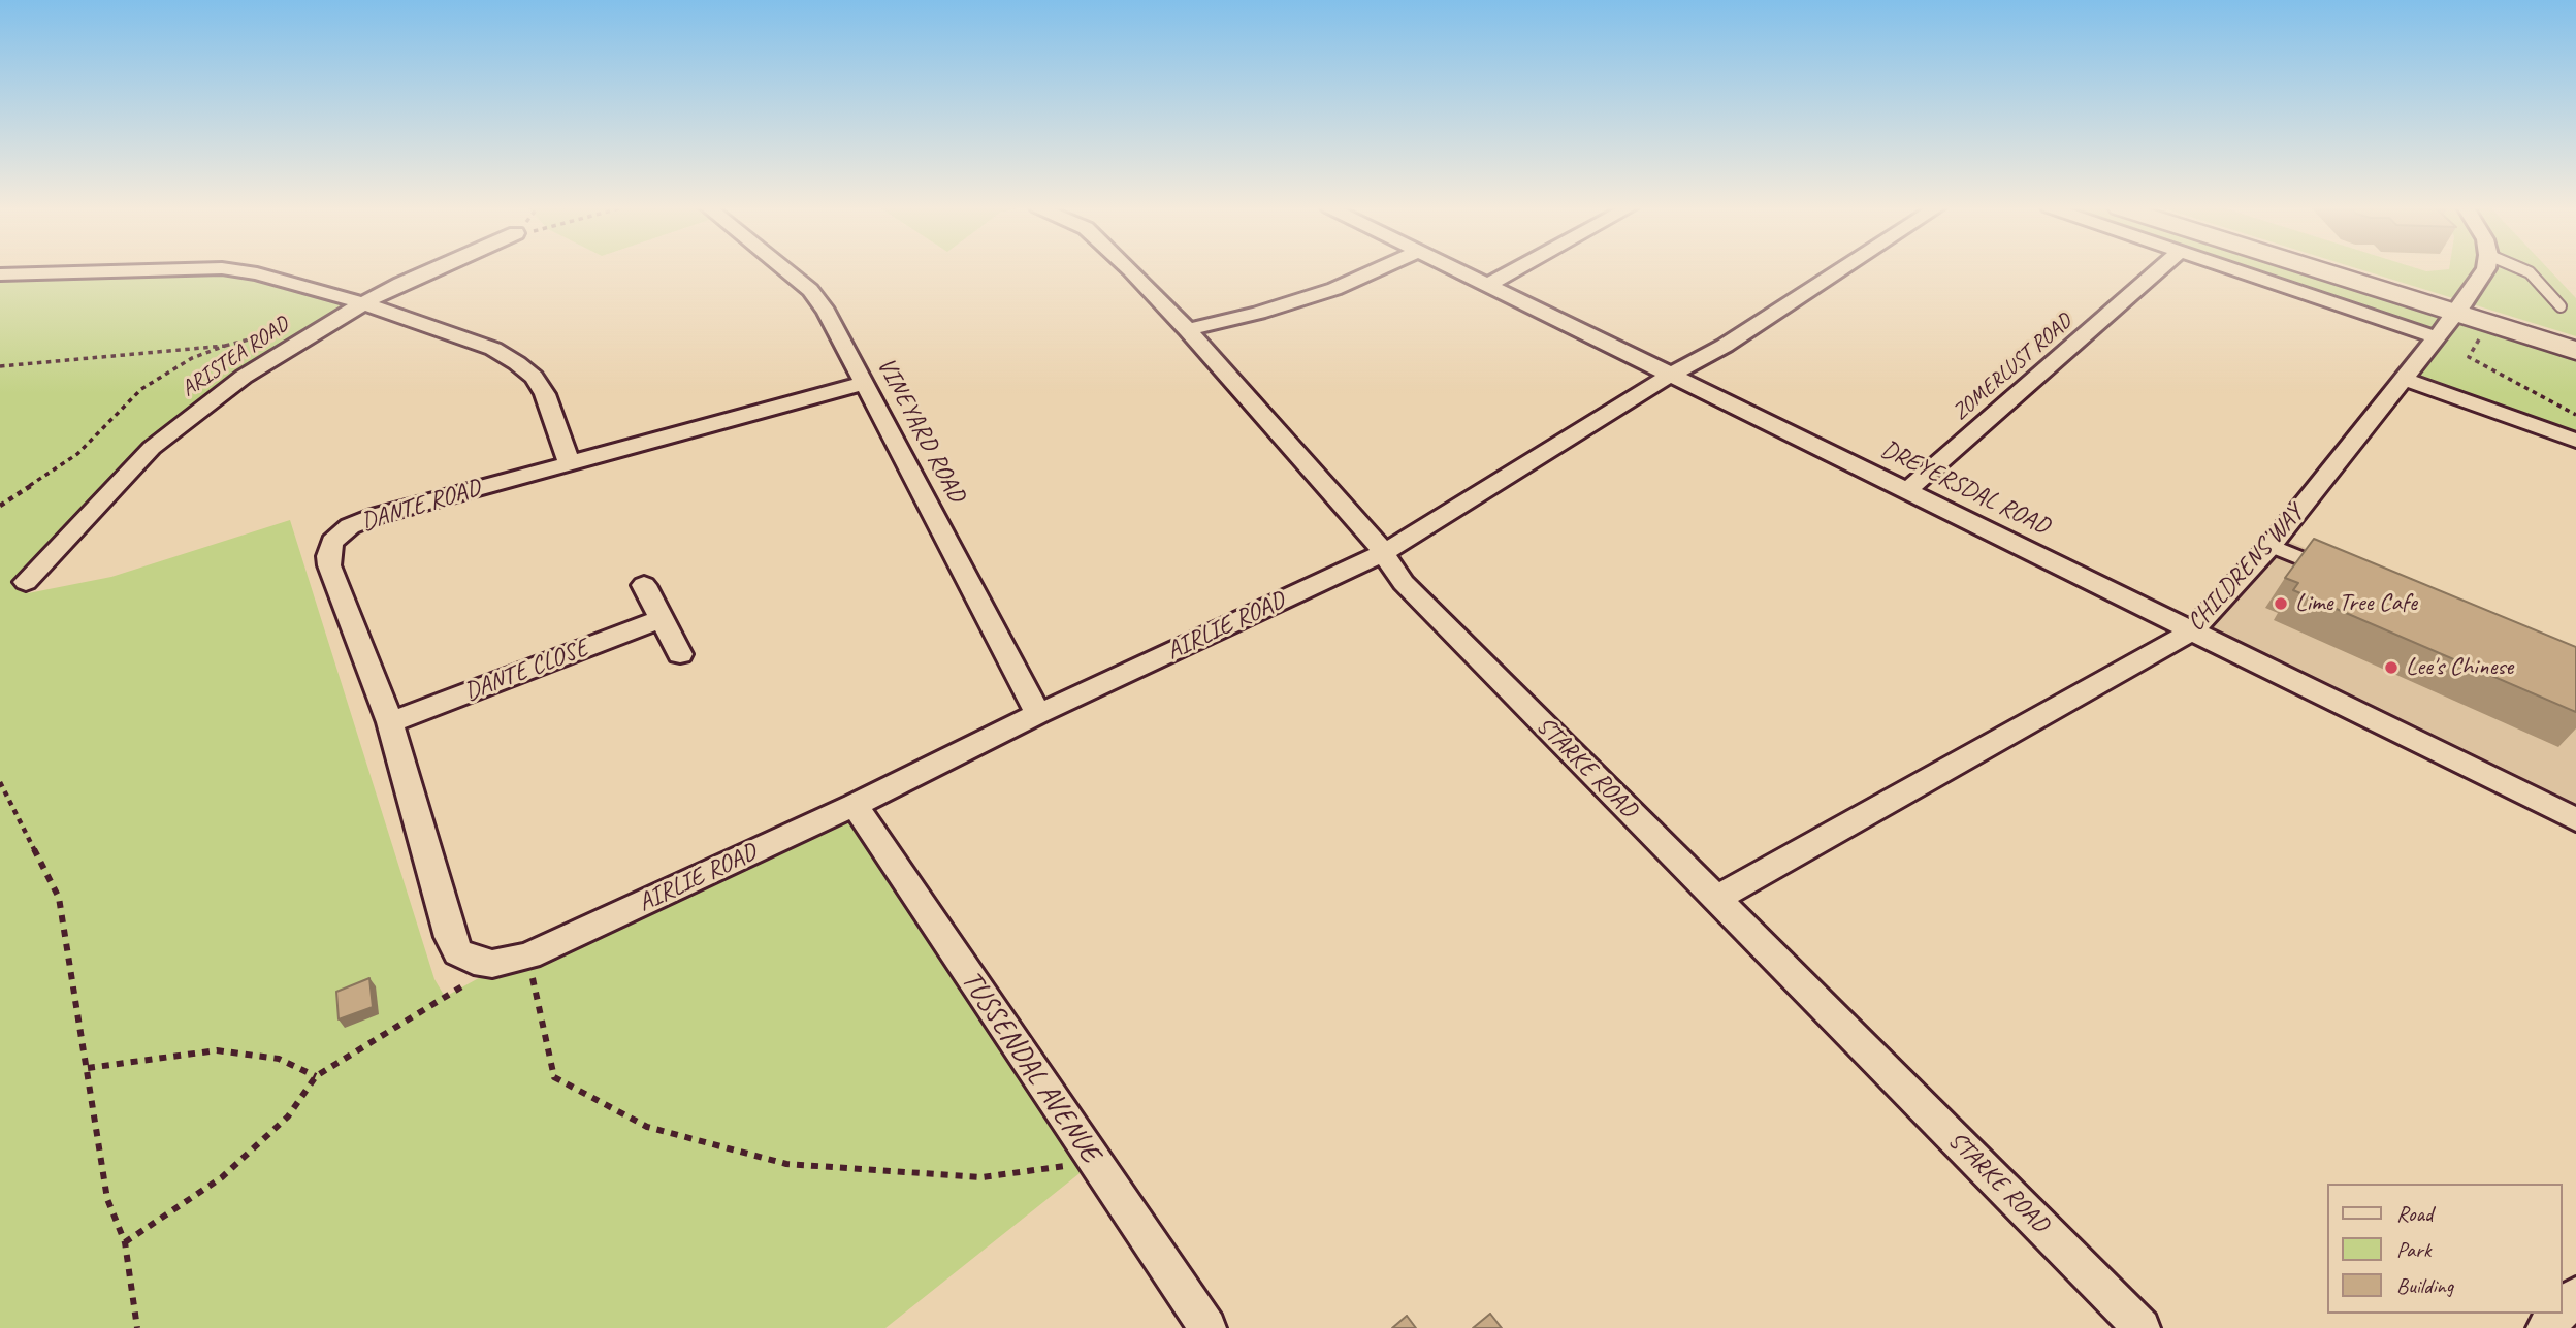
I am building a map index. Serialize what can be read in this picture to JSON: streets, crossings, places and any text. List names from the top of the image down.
{
  "streets": {
    "street": [
      "ARISTEA ROAD",
      "ZOMERLUST ROAD",
      "VINEYARD ROAD",
      "DREYERSDAL ROAD",
      "DANTE ROAD",
      "CHILDRENS WAY",
      "AIRLIE ROAD",
      "DANTE CLOSE",
      "STARKE ROAD",
      "TUSSENDAL AVENUE"
    ]
  },
  "crossings": [
    ["ZOMERLUST ROAD", "DREYERSDAL ROAD"],
    ["VINEYARD ROAD", "DANTE ROAD"],
    ["VINEYARD ROAD", "AIRLIE ROAD"],
    ["DREYERSDAL ROAD", "CHILDRENS WAY"],
    ["DREYERSDAL ROAD", "AIRLIE ROAD"],
    ["DANTE ROAD", "AIRLIE ROAD"],
    ["DANTE ROAD", "DANTE CLOSE"],
    ["CHILDRENS WAY", "STARKE ROAD"],
    ["AIRLIE ROAD", "STARKE ROAD"],
    ["AIRLIE ROAD", "TUSSENDAL AVENUE"]
  ],
  "places": ["Lime Tree Cafe", "Lee's Chinese"],
  "legend": ["Road", "Park", "Building"]
}
